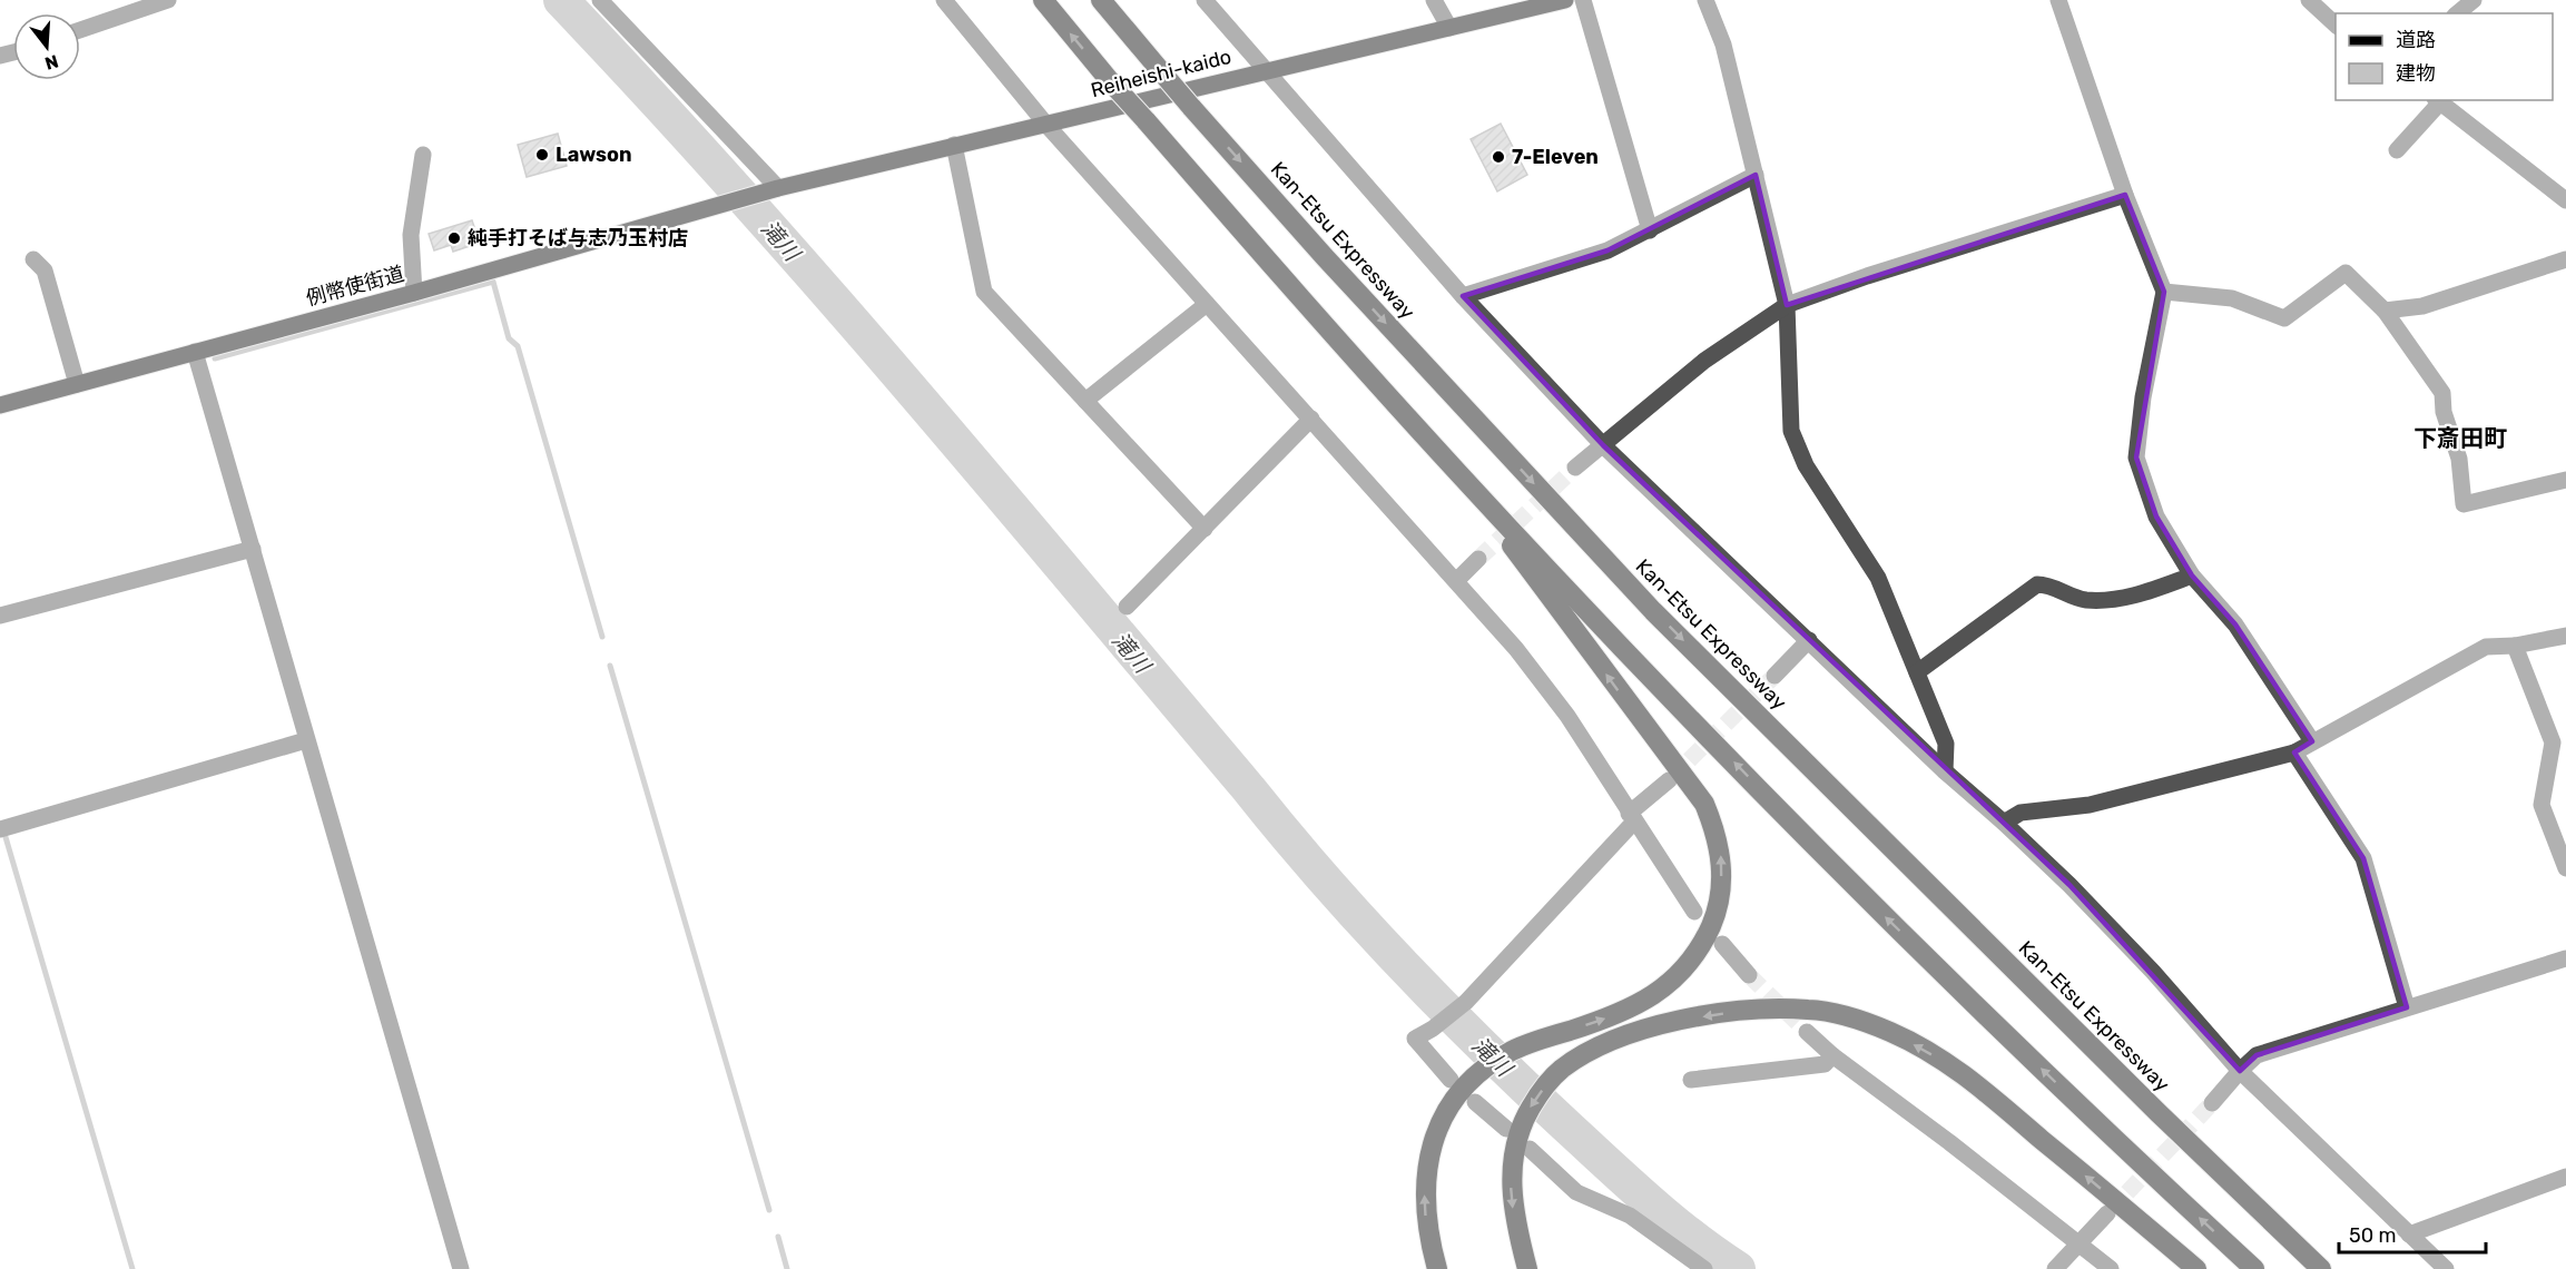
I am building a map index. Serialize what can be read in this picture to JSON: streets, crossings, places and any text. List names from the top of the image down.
{
  "streets": {
    "highway": ["Kan-Etsu Expressway"],
    "main road": ["Reiheishi-kaido", "例幣使街道"]
  },
  "crossings": [
    ["Reiheishi-kaido", "例幣使街道"]
  ],
  "districts": ["下斎田町"],
  "water": ["滝川"],
  "places": ["Lawson", "7-Eleven", "純手打そば与志乃玉村店"],
  "legend": ["道路", "建物"],
  "scale_bar": "50 m",
  "north": "bottom"
}
